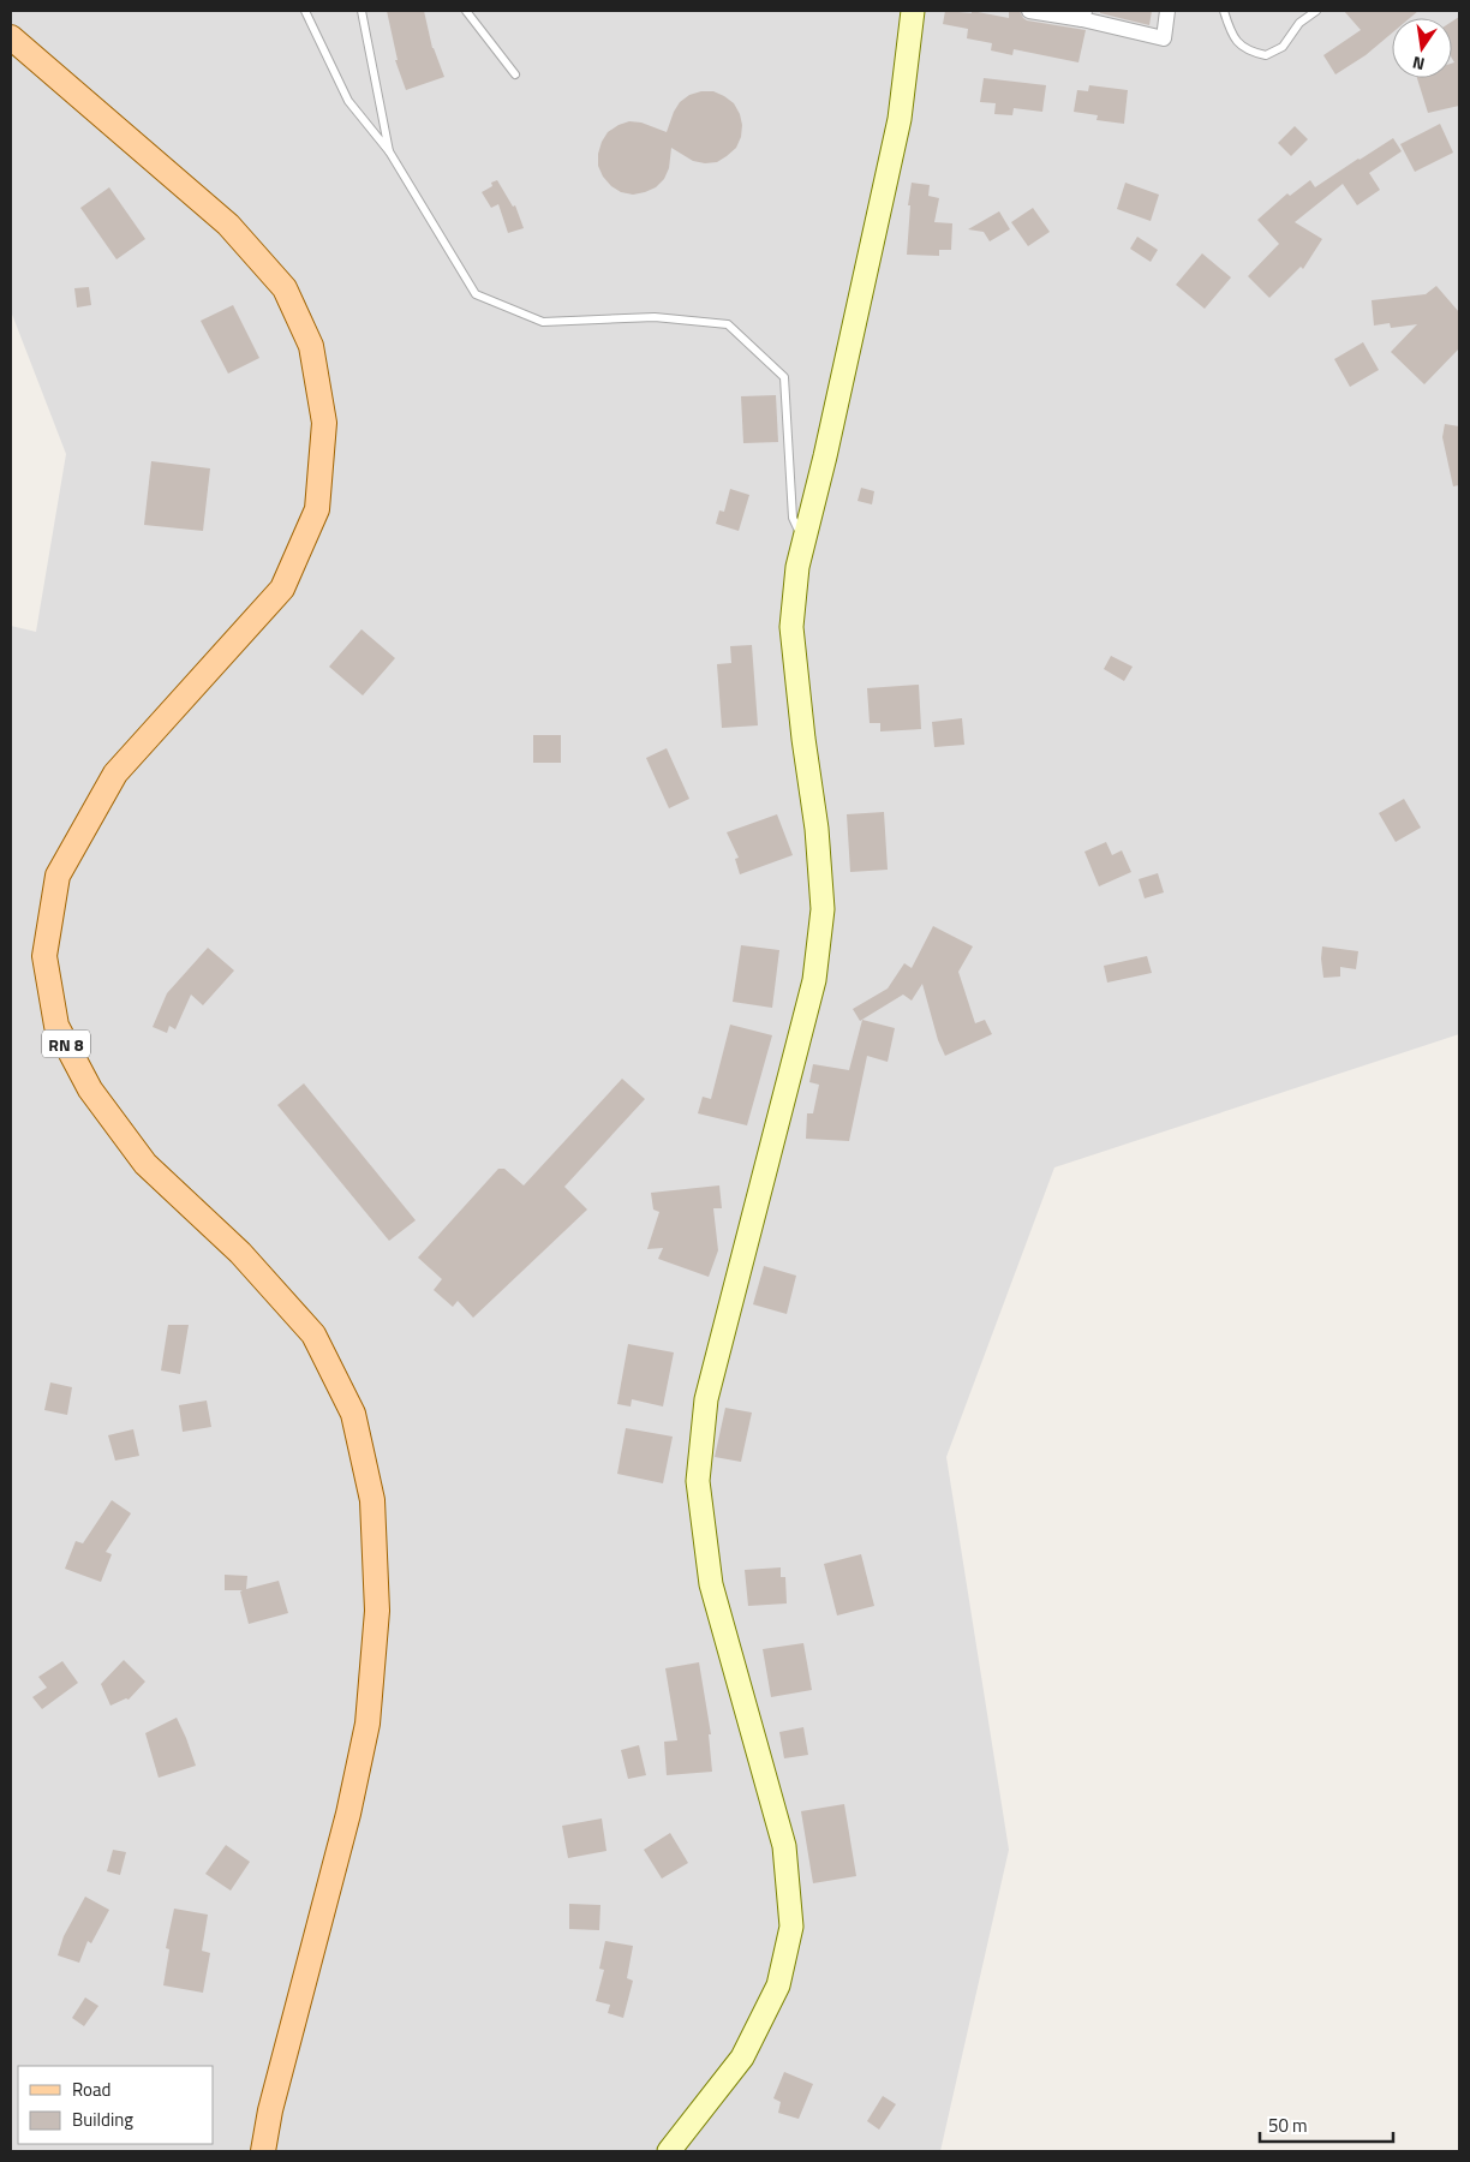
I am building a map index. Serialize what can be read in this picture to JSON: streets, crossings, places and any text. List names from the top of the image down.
{
  "streets": {
    "main road": ["RN 8"]
  },
  "legend": ["Road", "Building"],
  "scale_bar": "50 m",
  "north": "bottom"
}
